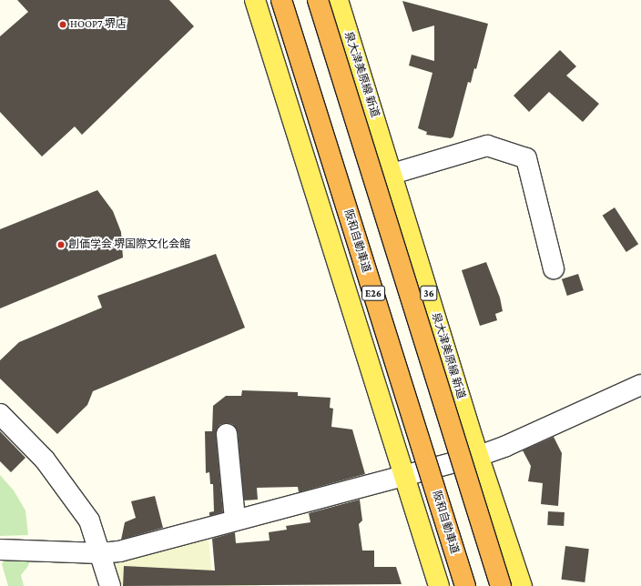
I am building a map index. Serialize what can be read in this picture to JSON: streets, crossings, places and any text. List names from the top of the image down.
{
  "streets": {
    "highway": ["阪和自動車道", "E26"],
    "main road": ["泉大津美原線 新道", "36"]
  },
  "places": ["HOOP7 堺店", "創価学会 堺国際文化会館"]
}
